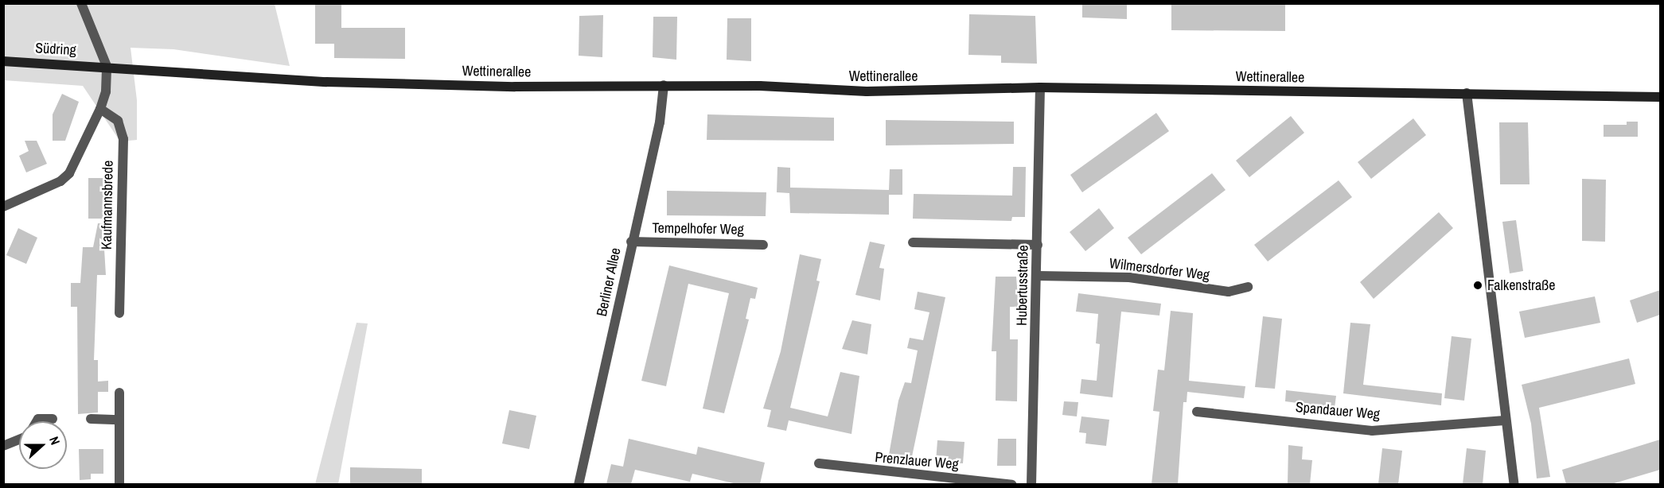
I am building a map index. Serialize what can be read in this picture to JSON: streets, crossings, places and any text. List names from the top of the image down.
{
  "streets": {
    "street": [
      "Südring",
      "Wettinerallee",
      "Kaufmannsbrede",
      "Tempelhofer Weg",
      "Wilmersdorfer Weg",
      "Berliner Allee",
      "Hubertusstraße",
      "Spandauer Weg",
      "Prenzlauer Weg"
    ]
  },
  "crossings": [
    ["Südring", "Wettinerallee"],
    ["Südring", "Kaufmannsbrede"],
    ["Wettinerallee", "Kaufmannsbrede"],
    ["Wettinerallee", "Berliner Allee"],
    ["Wettinerallee", "Hubertusstraße"],
    ["Tempelhofer Weg", "Berliner Allee"],
    ["Wilmersdorfer Weg", "Hubertusstraße"]
  ],
  "places": ["Falkenstraße"],
  "north": "right"
}
